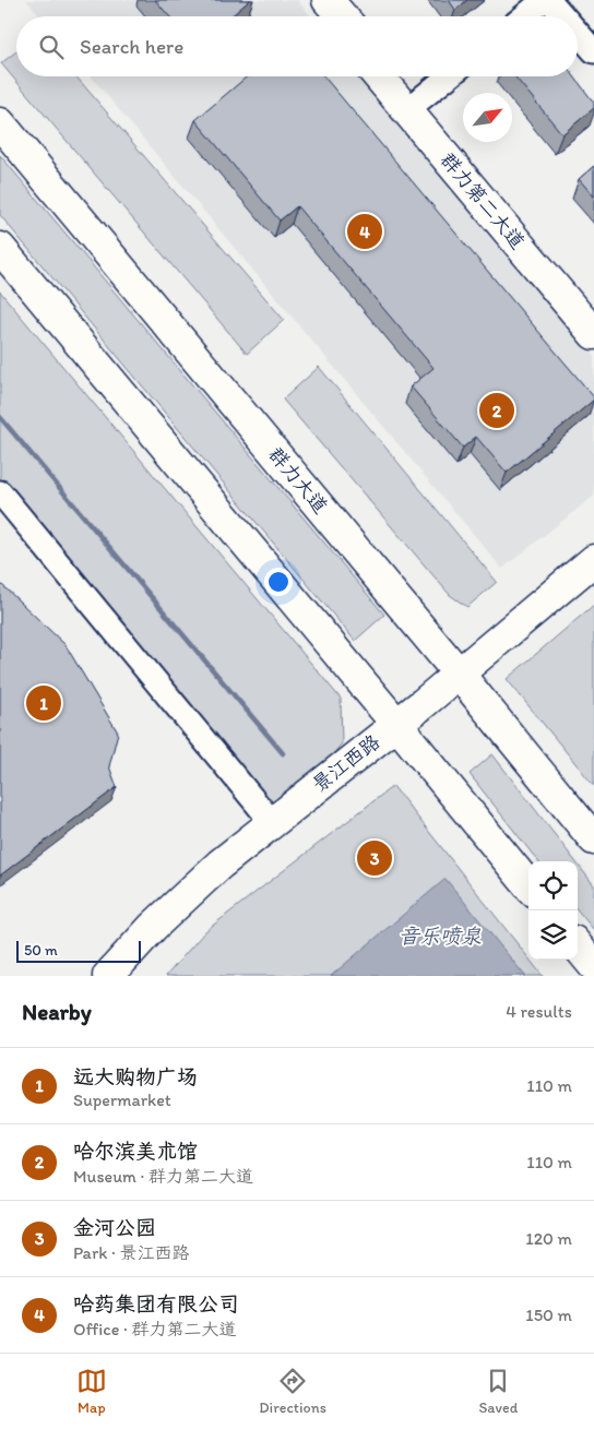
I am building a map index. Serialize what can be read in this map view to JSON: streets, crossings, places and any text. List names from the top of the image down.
{
  "streets": {
    "main road": ["群力第二大道", "群力大道", "景江西路"]
  },
  "crossings": [
    ["群力大道", "景江西路"]
  ],
  "water": ["音乐喷泉"],
  "scale_bar": "50 m",
  "north": "top right",
  "page": {
    "search": "Search here",
    "pins": [
      "4",
      "2",
      "1",
      "3"
    ],
    "scale": "50 m",
    "heading": ["Nearby", "4 results"],
    "list": [
      {
        "mark": "1",
        "name": "远大购物广场",
        "note": "Supermarket",
        "value": "110 m"
      },
      {
        "mark": "2",
        "name": "哈尔滨美术馆",
        "note": "Museum · 群力第二大道",
        "value": "110 m"
      },
      {
        "mark": "3",
        "name": "金河公园",
        "note": "Park · 景江西路",
        "value": "120 m"
      },
      {
        "mark": "4",
        "name": "哈药集团有限公司",
        "note": "Office · 群力第二大道",
        "value": "150 m"
      }
    ],
    "nav": ["Map", "Directions", "Saved"]
  }
}
